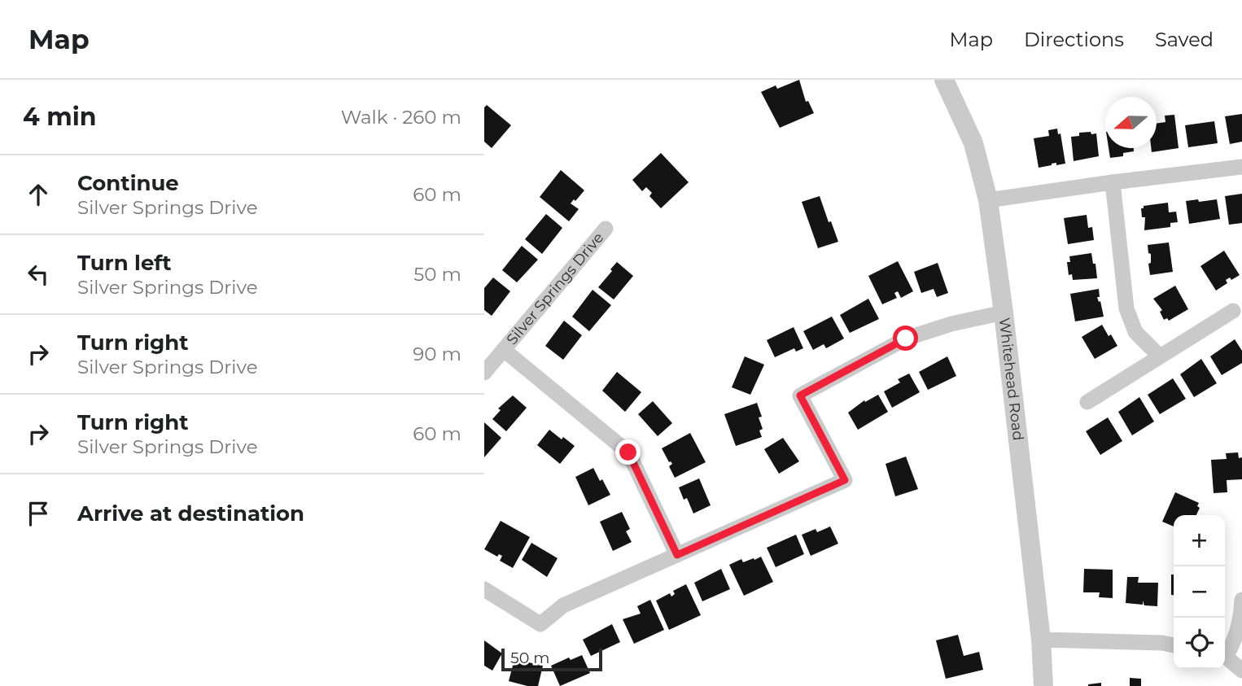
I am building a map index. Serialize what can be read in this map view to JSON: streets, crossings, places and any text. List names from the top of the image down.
{
  "streets": {
    "street": ["Silver Springs Drive", "Whitehead Road"]
  },
  "scale_bar": "50 m",
  "north": "left",
  "page": {
    "header": "Map",
    "nav": ["Map", "Directions", "Saved"],
    "heading": ["4 min", "Walk · 260 m"],
    "list": [
      ["Continue", "Silver Springs Drive", "60 m"],
      ["Turn left", "Silver Springs Drive", "50 m"],
      ["Turn right", "Silver Springs Drive", "90 m"],
      ["Turn right", "Silver Springs Drive", "60 m"],
      "Arrive at destination"
    ],
    "map_buttons": ["+", "−"],
    "scale": "50 m"
  }
}
